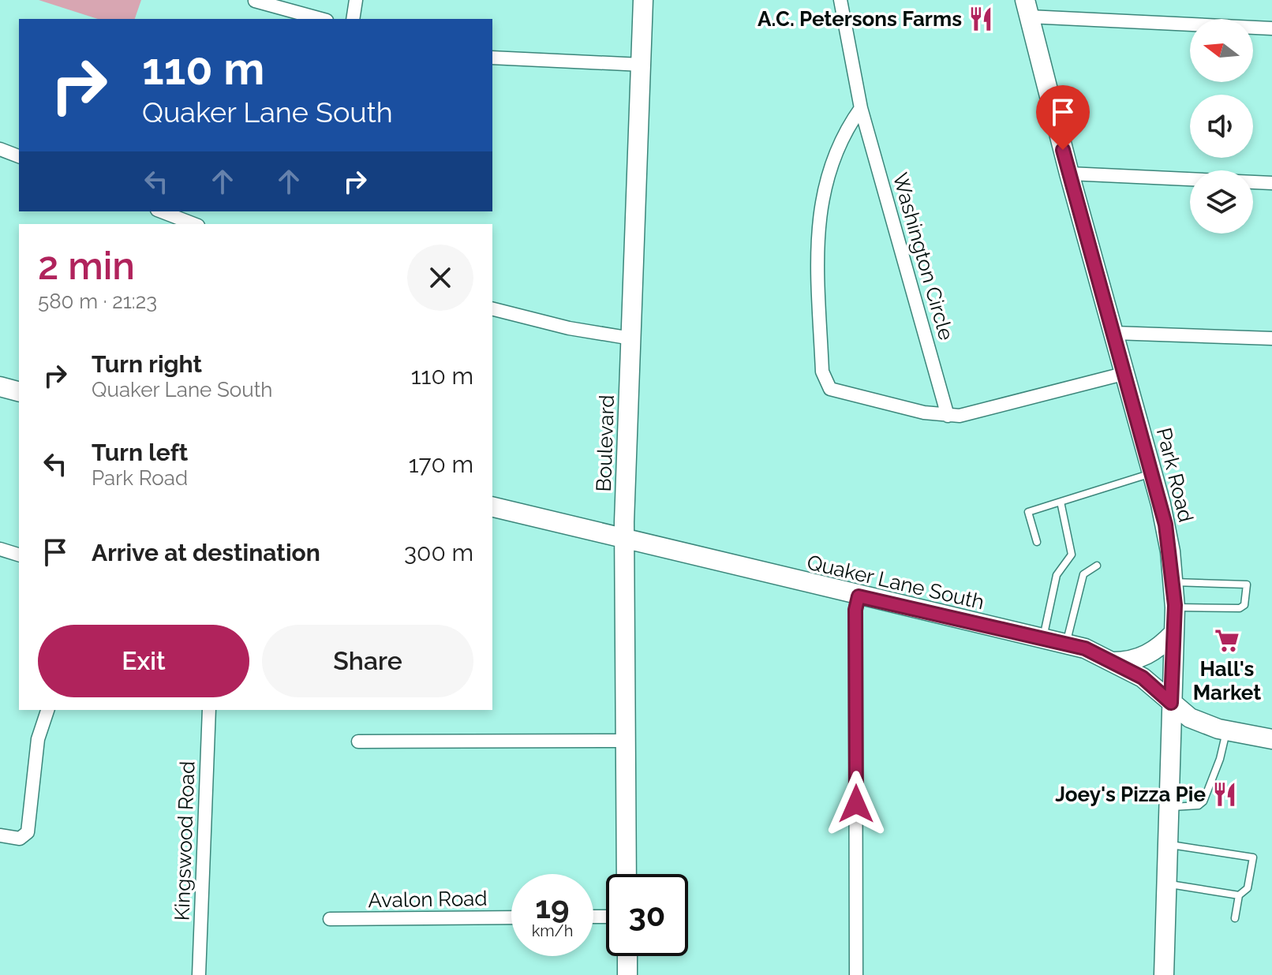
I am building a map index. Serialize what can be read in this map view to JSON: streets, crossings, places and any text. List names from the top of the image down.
{
  "streets": {
    "main road": ["Boulevard", "Park Road", "Quaker Lane South"],
    "street": ["Washington Circle", "Kingswood Road", "Avalon Road"]
  },
  "crossings": [
    ["Boulevard", "Quaker Lane South"],
    ["Park Road", "Quaker Lane South"]
  ],
  "places": {
    "restaurant": ["A.C. Petersons Farms", "Joey's Pizza Pie"],
    "supermarket": ["Hall's Market"]
  },
  "north": "left",
  "page": {
    "turn": ["110 m", "Quaker Lane South"],
    "heading": ["2 min", "580 m · 21:23"],
    "list": [
      {
        "name": "Turn right",
        "note": "Quaker Lane South",
        "value": "110 m"
      },
      {
        "name": "Turn left",
        "note": "Park Road",
        "value": "170 m"
      },
      {
        "name": "Arrive at destination",
        "value": "300 m"
      }
    ],
    "buttons": ["Exit", "Share"],
    "speed": "19 km/h",
    "limit": "30"
  }
}
